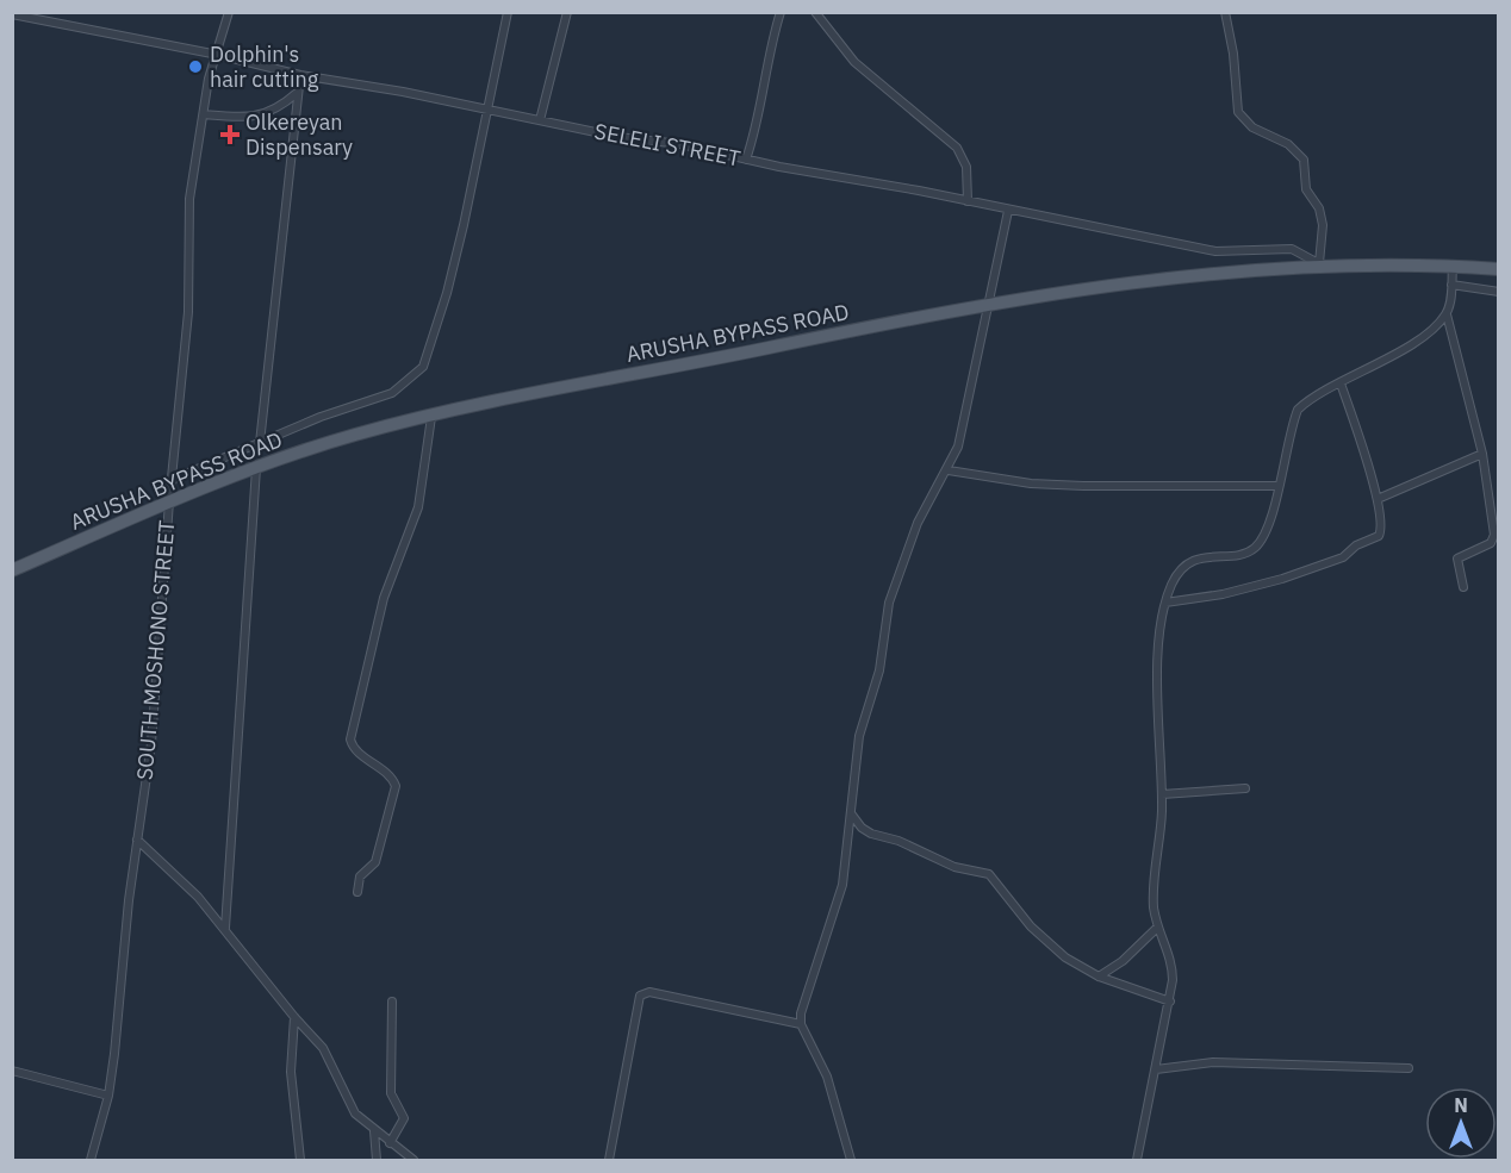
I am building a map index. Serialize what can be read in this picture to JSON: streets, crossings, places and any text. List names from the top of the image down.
{
  "streets": {
    "main road": ["ARUSHA BYPASS ROAD"],
    "street": ["SELELI STREET", "SOUTH MOSHONO STREET"]
  },
  "crossings": [
    ["SELELI STREET", "ARUSHA BYPASS ROAD"],
    ["SELELI STREET", "SOUTH MOSHONO STREET"],
    ["ARUSHA BYPASS ROAD", "SOUTH MOSHONO STREET"]
  ],
  "places": {
    "other": ["Dolphin's hair cutting"],
    "health": ["Olkereyan Dispensary"]
  },
  "north": "top"
}
